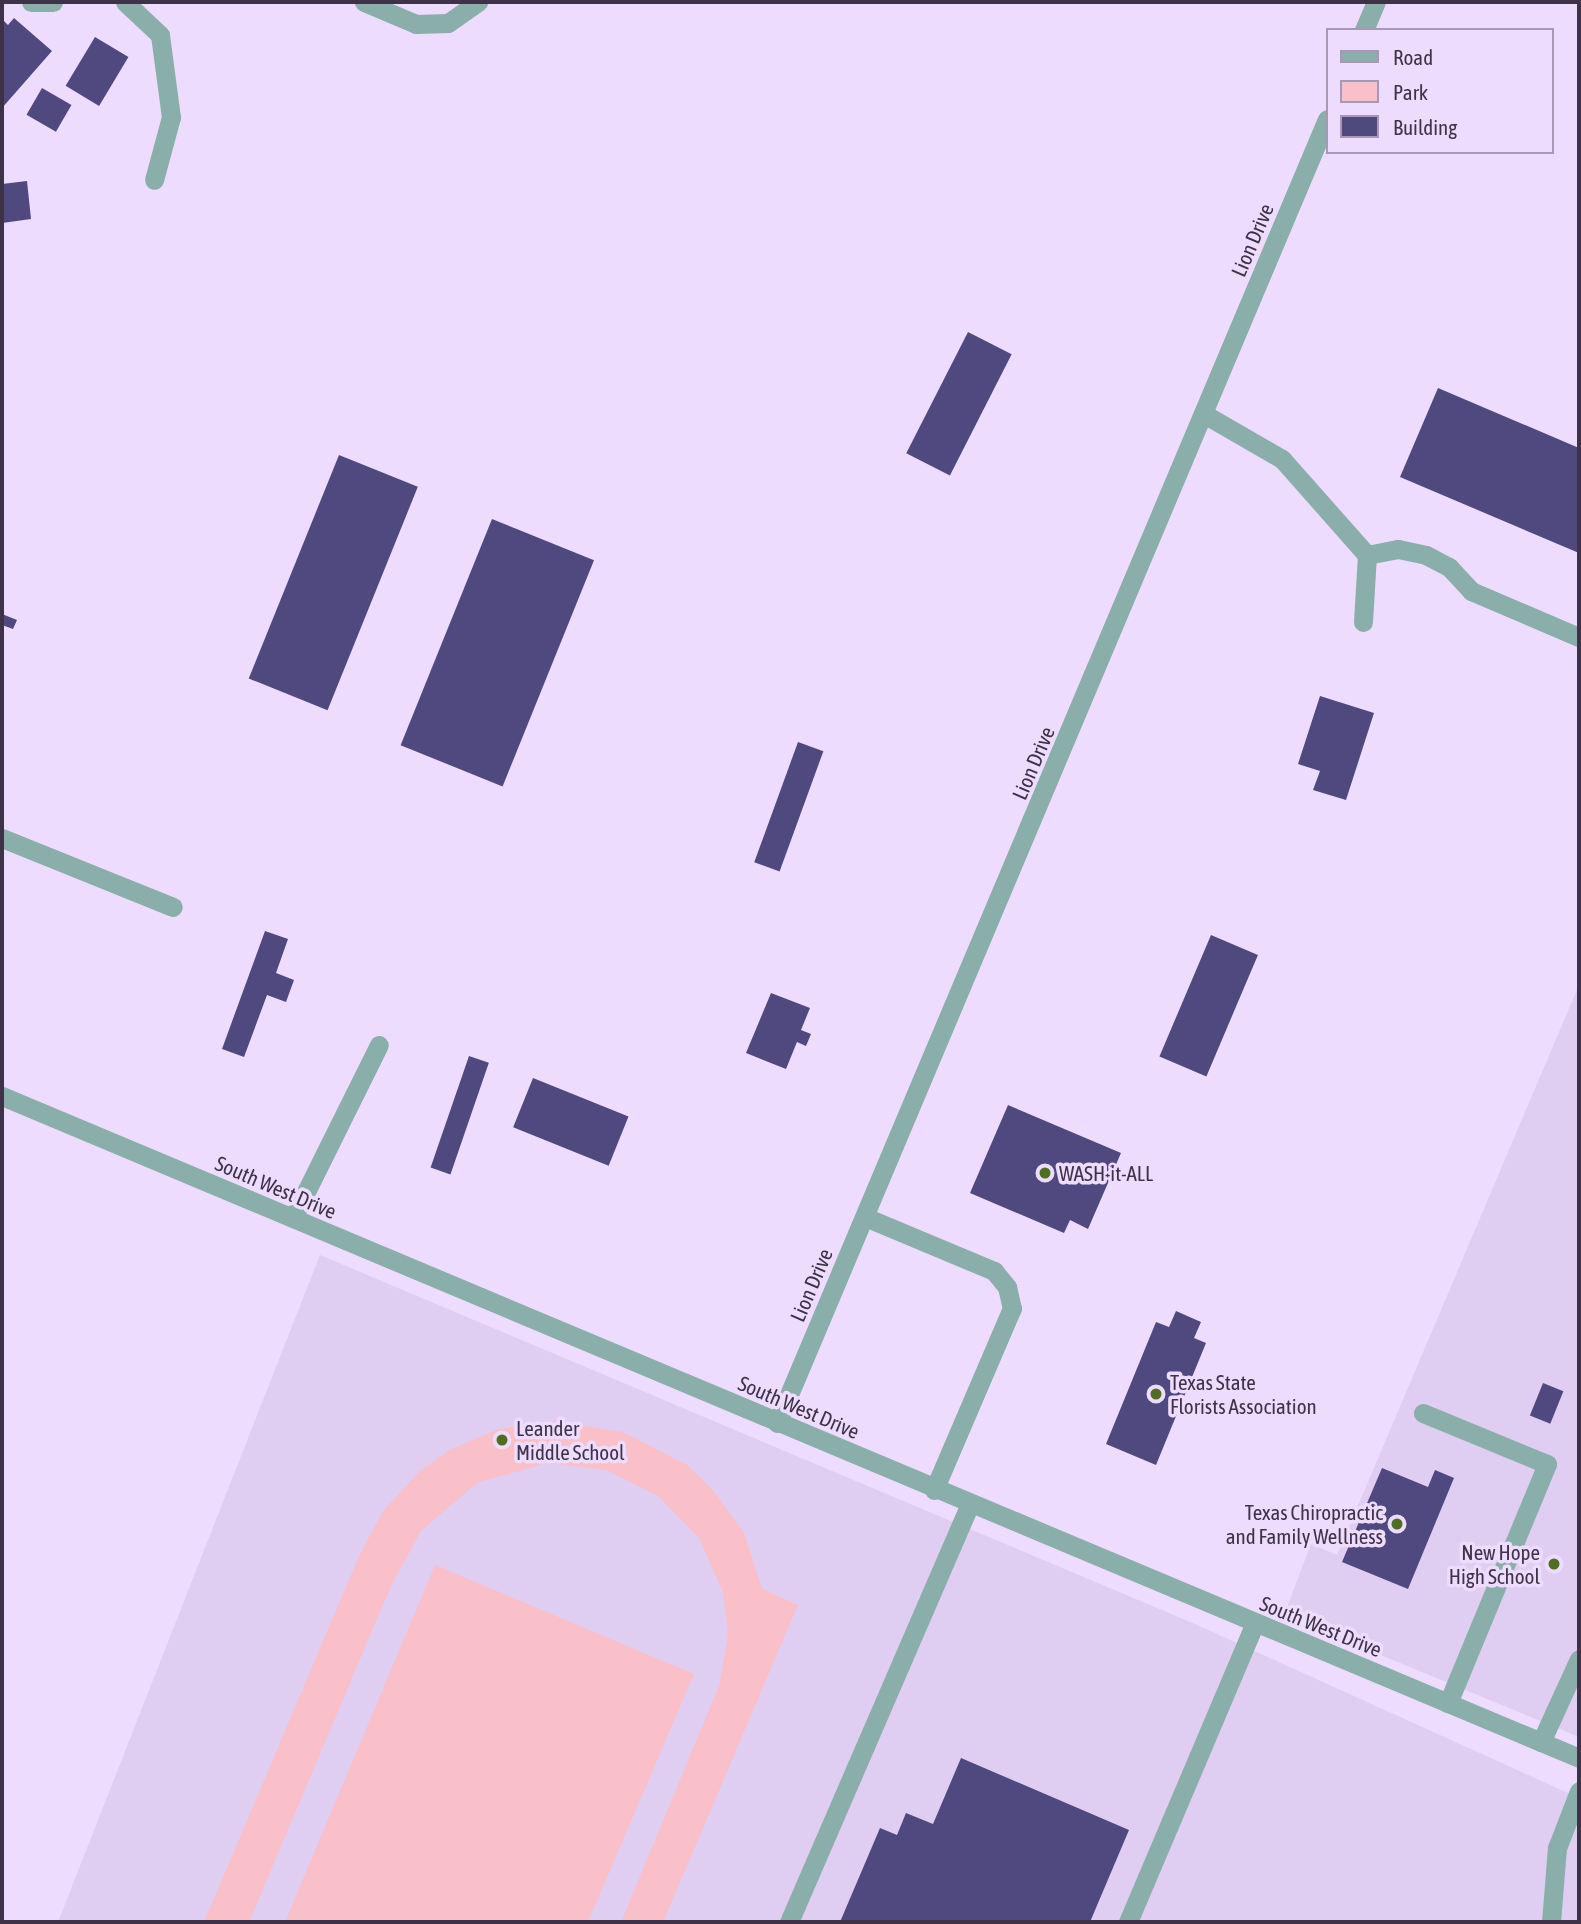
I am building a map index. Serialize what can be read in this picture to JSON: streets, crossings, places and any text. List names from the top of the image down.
{
  "streets": {
    "street": ["Lion Drive", "South West Drive"]
  },
  "crossings": [
    ["Lion Drive", "South West Drive"]
  ],
  "places": [
    "WASH-it-ALL",
    "Texas State Florists Association",
    "Leander Middle School",
    "Texas Chiropractic and Family Wellness",
    "New Hope High School"
  ],
  "legend": ["Road", "Park", "Building"]
}
